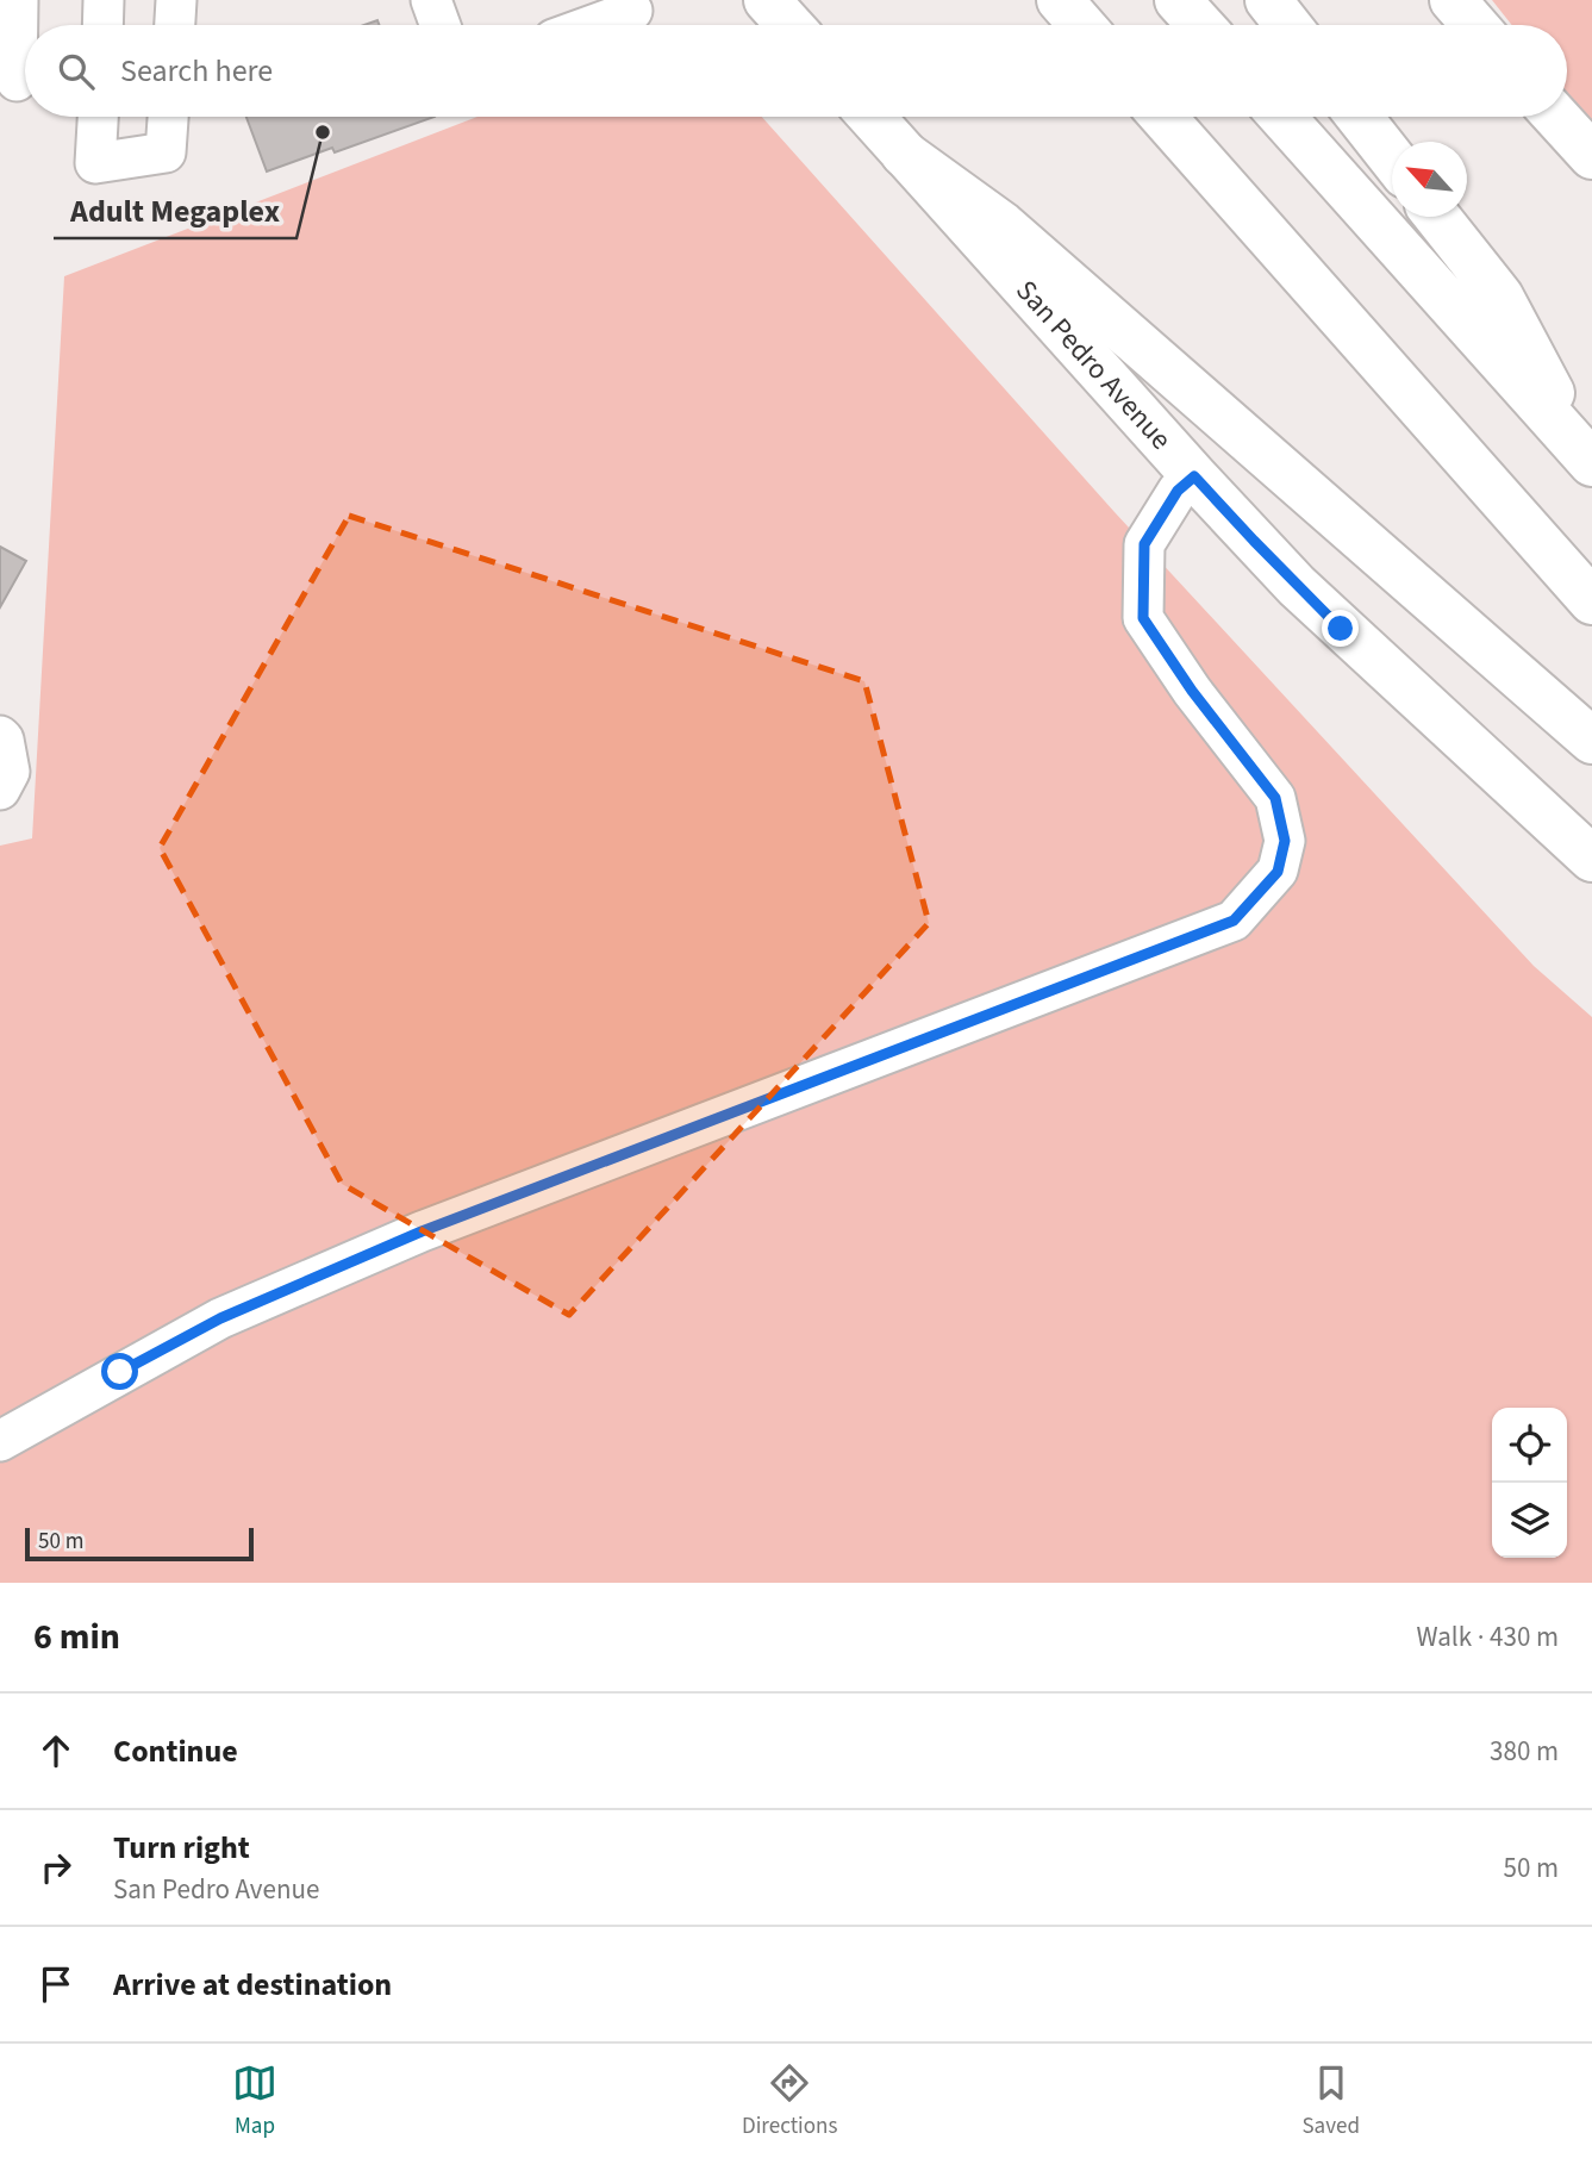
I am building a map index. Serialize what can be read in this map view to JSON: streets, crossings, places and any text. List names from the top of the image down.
{
  "streets": {
    "main road": ["San Pedro Avenue"]
  },
  "places": ["Adult Megaplex"],
  "scale_bar": "50 m",
  "north": "top left",
  "page": {
    "search": "Search here",
    "scale": "50 m",
    "heading": ["6 min", "Walk · 430 m"],
    "list": [
      ["Continue", "380 m"],
      ["Turn right", "San Pedro Avenue", "50 m"],
      "Arrive at destination"
    ],
    "nav": ["Map", "Directions", "Saved"]
  }
}
